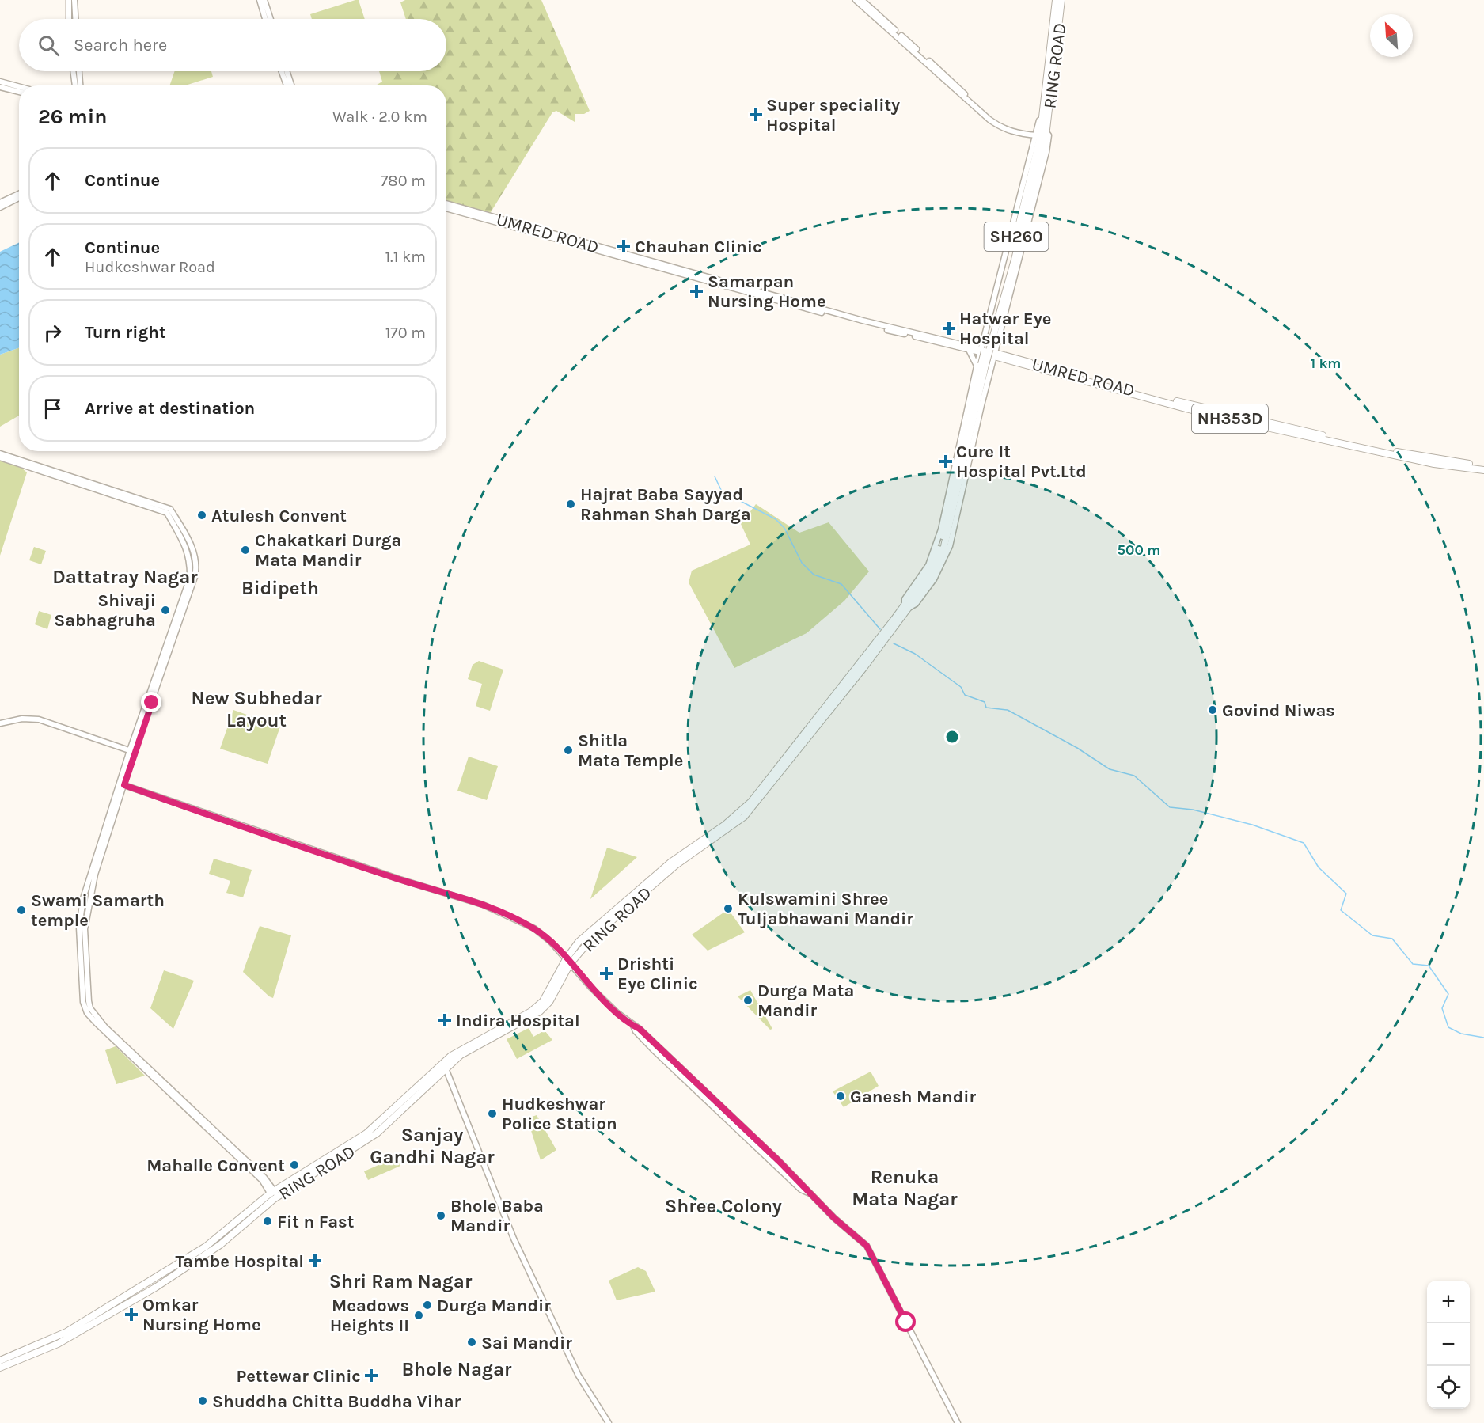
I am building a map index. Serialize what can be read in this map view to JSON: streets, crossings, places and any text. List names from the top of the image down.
{
  "streets": {
    "highway": ["RING ROAD", "SH260", "NH353D"],
    "main road": ["UMRED ROAD"]
  },
  "crossings": [
    ["RING ROAD", "SH260"],
    ["UMRED ROAD", "NH353D"]
  ],
  "districts": [
    "Dattatray Nagar",
    "Bidipeth",
    "New Subhedar Layout",
    "Sanjay Gandhi Nagar",
    "Renuka Mata Nagar",
    "Shree Colony",
    "Shri Ram Nagar",
    "Bhole Nagar"
  ],
  "places": {
    "health": [
      "Super speciality Hospital",
      "Chauhan Clinic",
      "Samarpan Nursing Home",
      "Hatwar Eye Hospital",
      "Cure It Hospital Pvt.Ltd",
      "Drishti Eye Clinic",
      "Indira Hospital",
      "Tambe Hospital",
      "Omkar Nursing Home",
      "Pettewar Clinic"
    ],
    "other": [
      "Hajrat Baba Sayyad Rahman Shah Darga",
      "Atulesh Convent",
      "Chakatkari Durga Mata Mandir",
      "Shivaji Sabhagruha",
      "Govind Niwas",
      "Shitla Mata Temple",
      "Kulswamini Shree Tuljabhawani Mandir",
      "Swami Samarth temple",
      "Durga Mata Mandir",
      "Ganesh Mandir",
      "Hudkeshwar Police Station",
      "Mahalle Convent",
      "Bhole Baba Mandir",
      "Fit n Fast",
      "Durga Mandir",
      "Meadows Heights II",
      "Sai Mandir",
      "Shuddha Chitta Buddha Vihar"
    ]
  },
  "north": "top left",
  "page": {
    "search": "Search here",
    "heading": ["26 min", "Walk · 2.0 km"],
    "list": [
      ["Continue", "780 m"],
      ["Continue", "Hudkeshwar Road", "1.1 km"],
      ["Turn right", "170 m"],
      "Arrive at destination"
    ],
    "map_buttons": ["+", "−"]
  },
  "rings": ["1 km", "500 m"]
}
